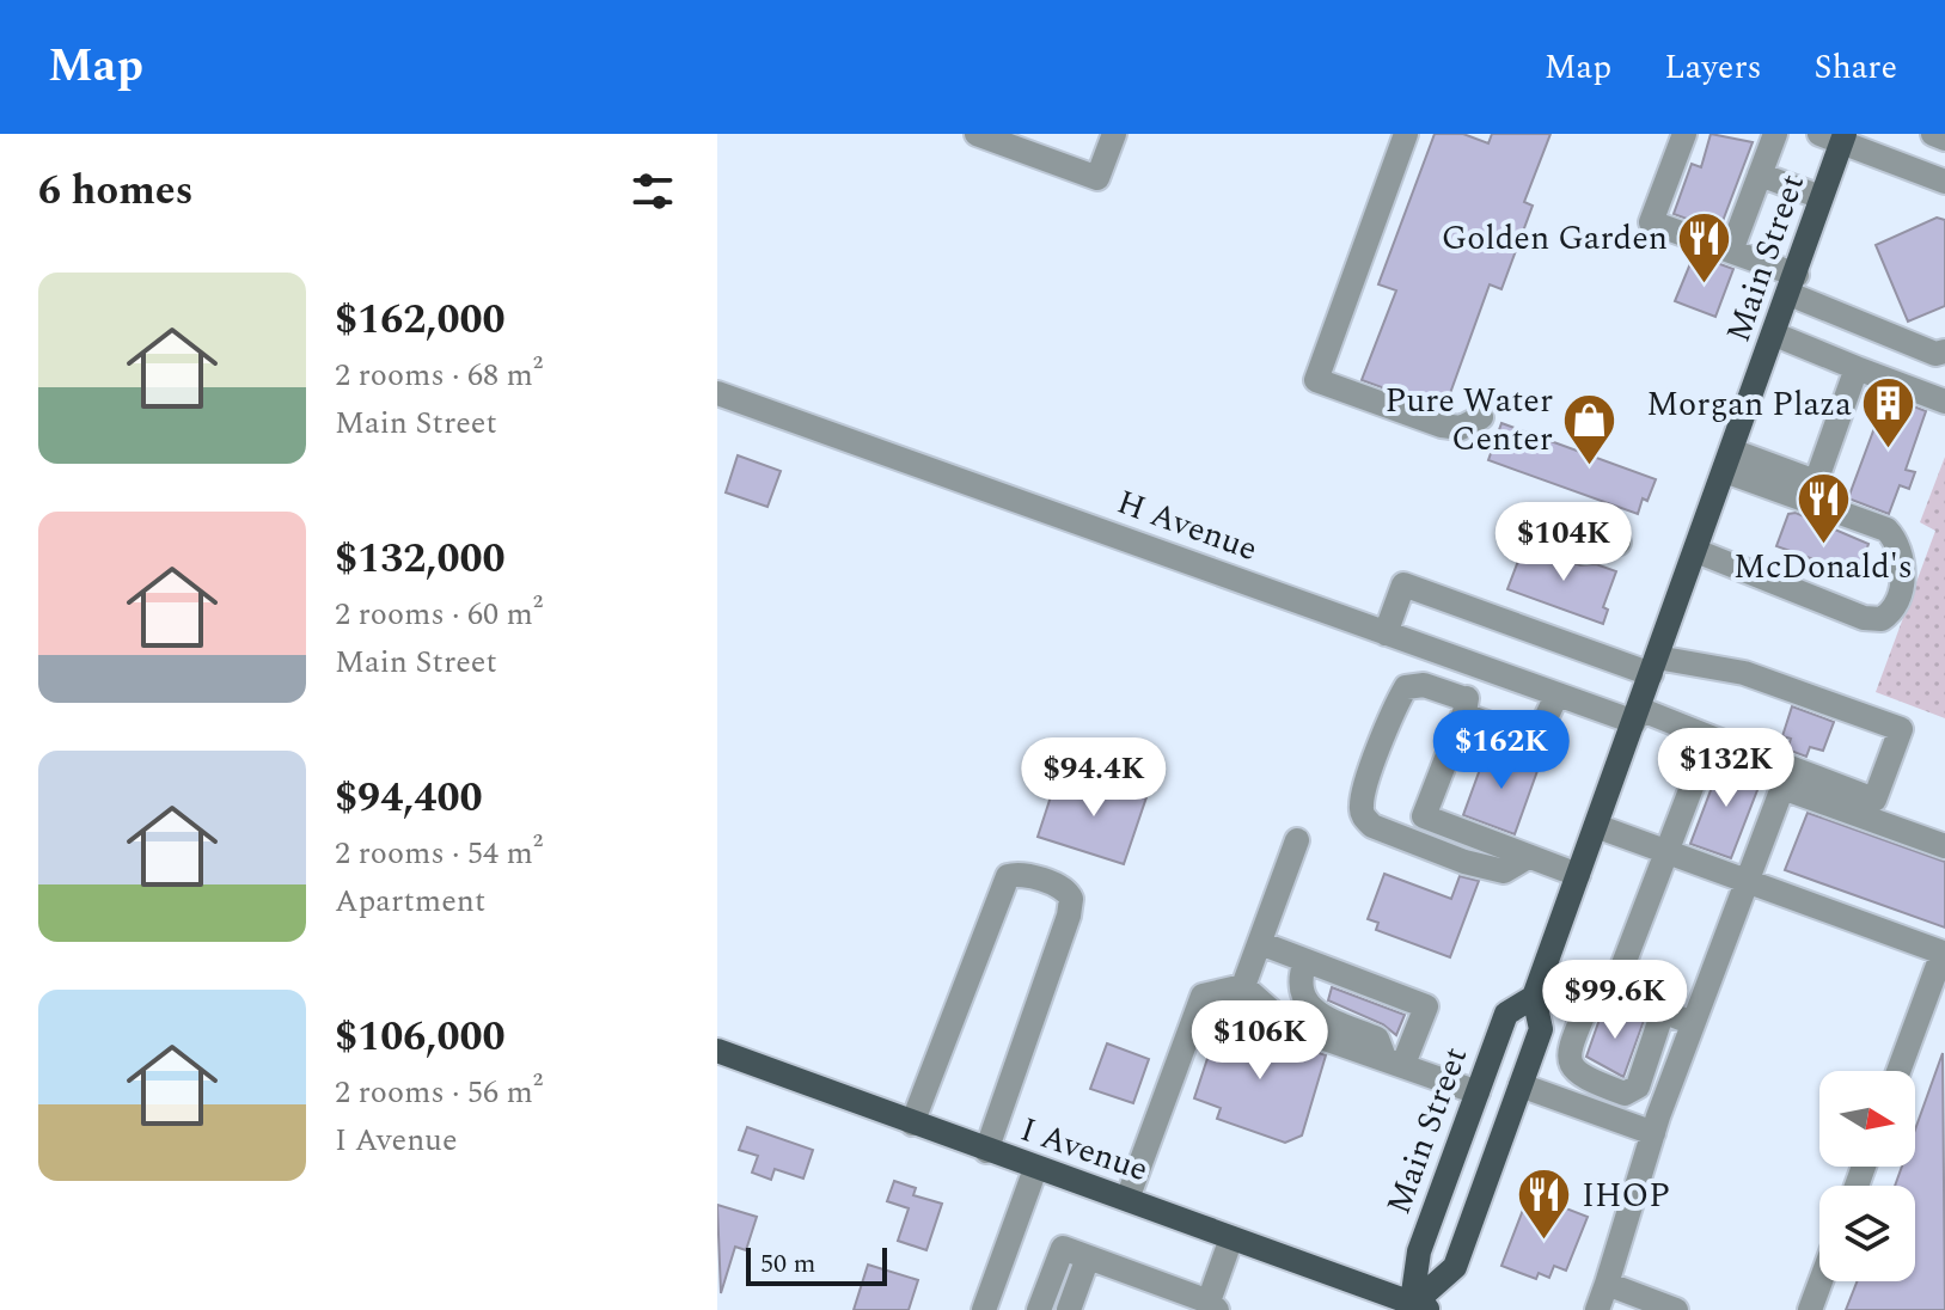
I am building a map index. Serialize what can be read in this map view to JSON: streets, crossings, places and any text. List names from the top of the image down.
{
  "streets": {
    "main road": ["Main Street", "I Avenue"],
    "street": ["H Avenue"]
  },
  "crossings": [
    ["Main Street", "H Avenue"],
    ["Main Street", "I Avenue"]
  ],
  "places": {
    "restaurant": ["Golden Garden", "McDonald's", "IHOP"],
    "building": ["Morgan Plaza"],
    "shop": ["Pure Water Center"]
  },
  "scale_bar": "50 m",
  "north": "right",
  "page": {
    "header": "Map",
    "nav": ["Map", "Layers", "Share"],
    "heading": "6 homes",
    "list": [
      {
        "name": "$162,000",
        "note": "2 rooms · 68 m² · Main Street"
      },
      {
        "name": "$132,000",
        "note": "2 rooms · 60 m² · Main Street"
      },
      {
        "name": "$94,400",
        "note": "2 rooms · 54 m² · Apartment"
      },
      {
        "name": "$106,000",
        "note": "2 rooms · 56 m² · I Avenue"
      }
    ],
    "price": [
      "$104K",
      "$162K",
      "$132K",
      "$94.4K",
      "$99.6K",
      "$106K"
    ],
    "scale": "50 m"
  }
}
